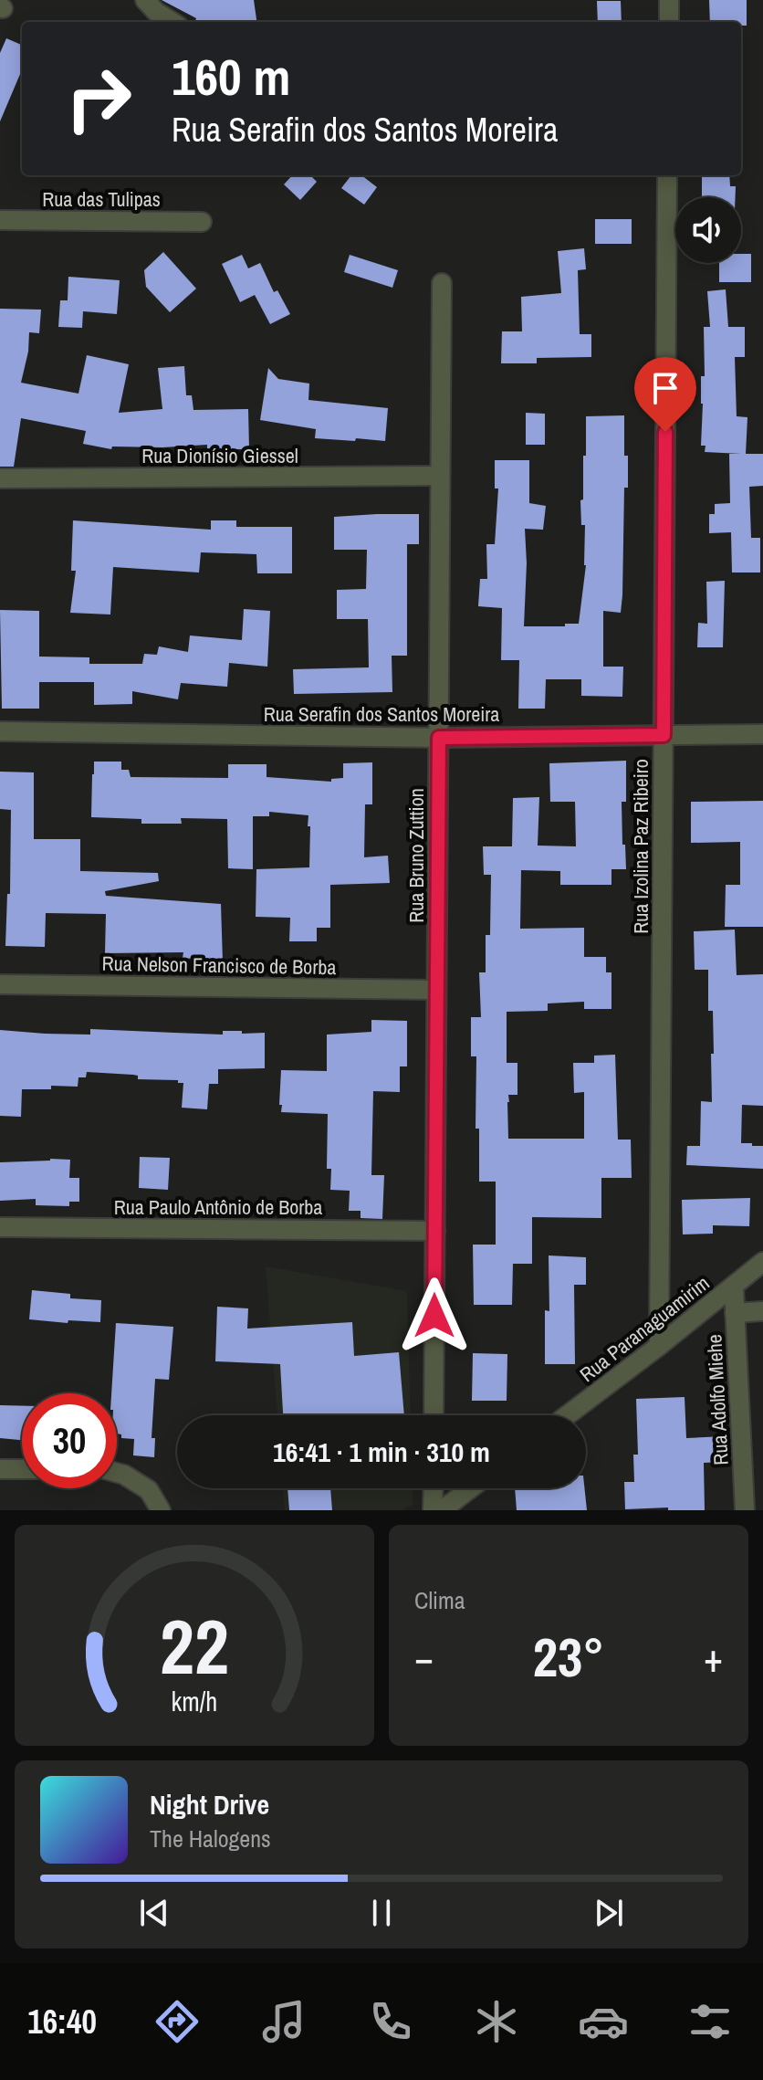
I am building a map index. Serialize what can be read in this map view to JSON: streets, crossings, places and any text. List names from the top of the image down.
{
  "streets": {
    "street": [
      "Rua das Tulipas",
      "Rua Dionísio Giessel",
      "Rua Serafin dos Santos Moreira",
      "Rua Izolina Paz Ribeiro",
      "Rua Bruno Zuttion",
      "Rua Nelson Francisco de Borba",
      "Rua Paulo Antônio de Borba",
      "Rua Paranaguamirim",
      "Rua Adolfo Miehe"
    ]
  },
  "crossings": [
    ["Rua Dionísio Giessel", "Rua Bruno Zuttion"],
    ["Rua Serafin dos Santos Moreira", "Rua Izolina Paz Ribeiro"],
    ["Rua Serafin dos Santos Moreira", "Rua Bruno Zuttion"],
    ["Rua Izolina Paz Ribeiro", "Rua Paranaguamirim"],
    ["Rua Bruno Zuttion", "Rua Nelson Francisco de Borba"],
    ["Rua Bruno Zuttion", "Rua Paulo Antônio de Borba"],
    ["Rua Paranaguamirim", "Rua Adolfo Miehe"]
  ],
  "page": {
    "turn": ["160 m", "Rua Serafin dos Santos Moreira"],
    "limit": "30",
    "trip": "16:41 · 1 min · 310 m",
    "tile": "Clima",
    "heat": ["−", "23°", "+"],
    "song": ["Night Drive", "The Halogens"],
    "tabs": "16:40",
    "gauge": ["22", "km/h"]
  }
}
